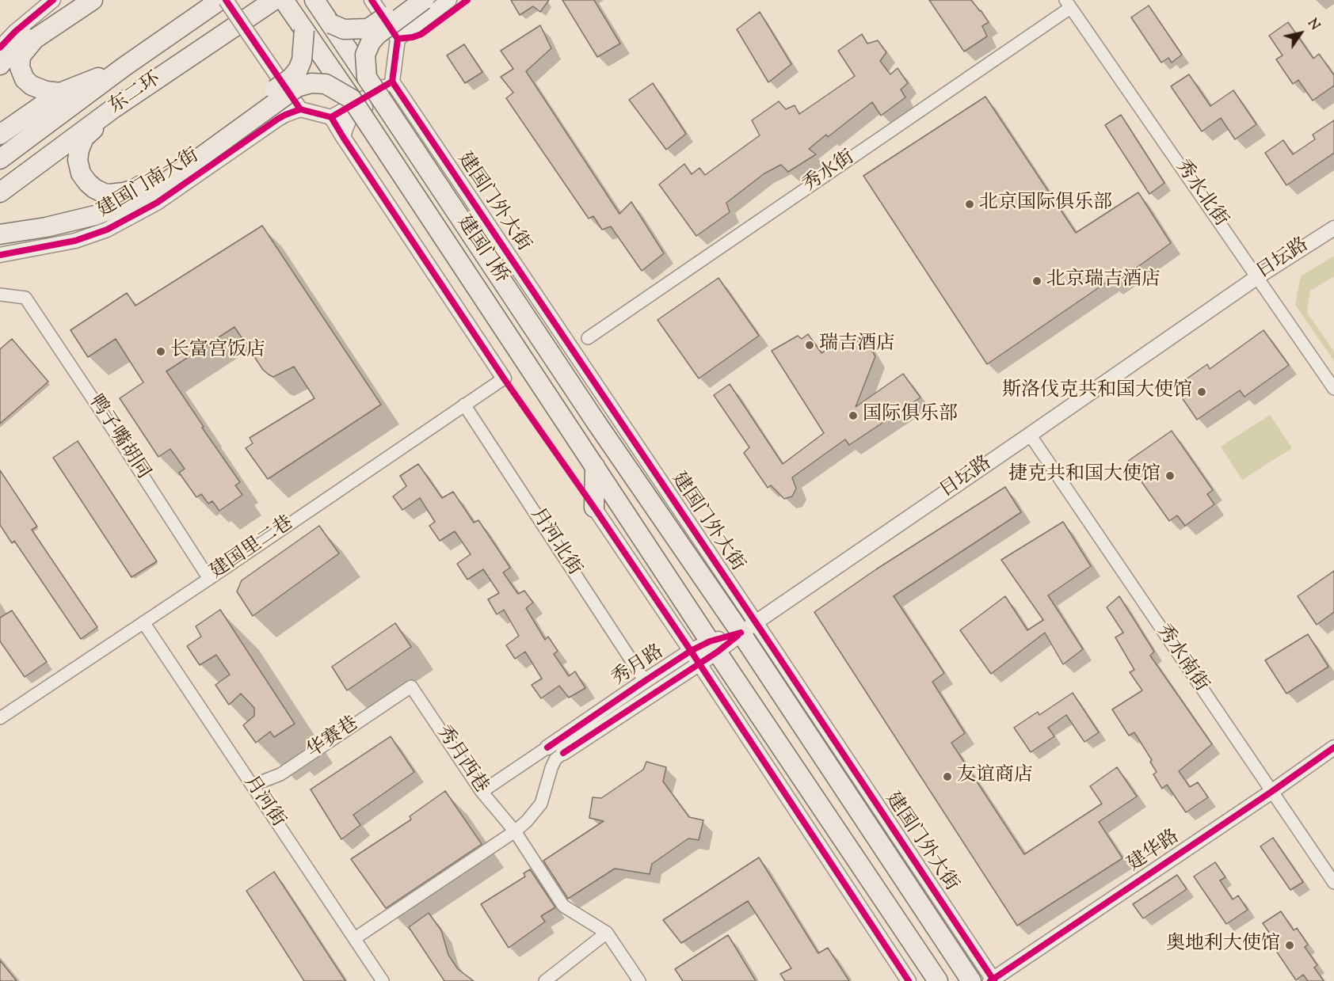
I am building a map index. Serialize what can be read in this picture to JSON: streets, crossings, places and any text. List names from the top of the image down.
{
  "streets": {
    "highway": ["东二环", "建国门外大街", "建国门桥"],
    "street": [
      "秀水街",
      "建国门南大街",
      "秀水北街",
      "日坛路",
      "鸭子嘴胡同",
      "月河北街",
      "建国里二巷",
      "秀水南街",
      "秀月路",
      "华赛巷",
      "秀月西巷",
      "月河街",
      "建华路"
    ]
  },
  "crossings": [
    ["秀水街", "秀水北街"],
    ["秀水北街", "日坛路"],
    ["建国门外大街", "建国门桥"],
    ["建国门外大街", "日坛路"],
    ["建国门外大街", "秀月路"],
    ["建国门外大街", "建华路"],
    ["日坛路", "秀水南街"],
    ["日坛路", "秀月路"],
    ["鸭子嘴胡同", "建国里二巷"],
    ["月河北街", "建国里二巷"],
    ["月河北街", "秀月路"],
    ["建国里二巷", "月河街"],
    ["秀水南街", "建华路"],
    ["秀月路", "秀月西巷"],
    ["华赛巷", "秀月西巷"],
    ["华赛巷", "月河街"]
  ],
  "places": [
    "北京国际俱乐部",
    "北京瑞吉酒店",
    "瑞吉酒店",
    "长富宫饭店",
    "斯洛伐克共和国大使馆",
    "国际俱乐部",
    "捷克共和国大使馆",
    "友谊商店",
    "奥地利大使馆"
  ],
  "north": "top right"
}
